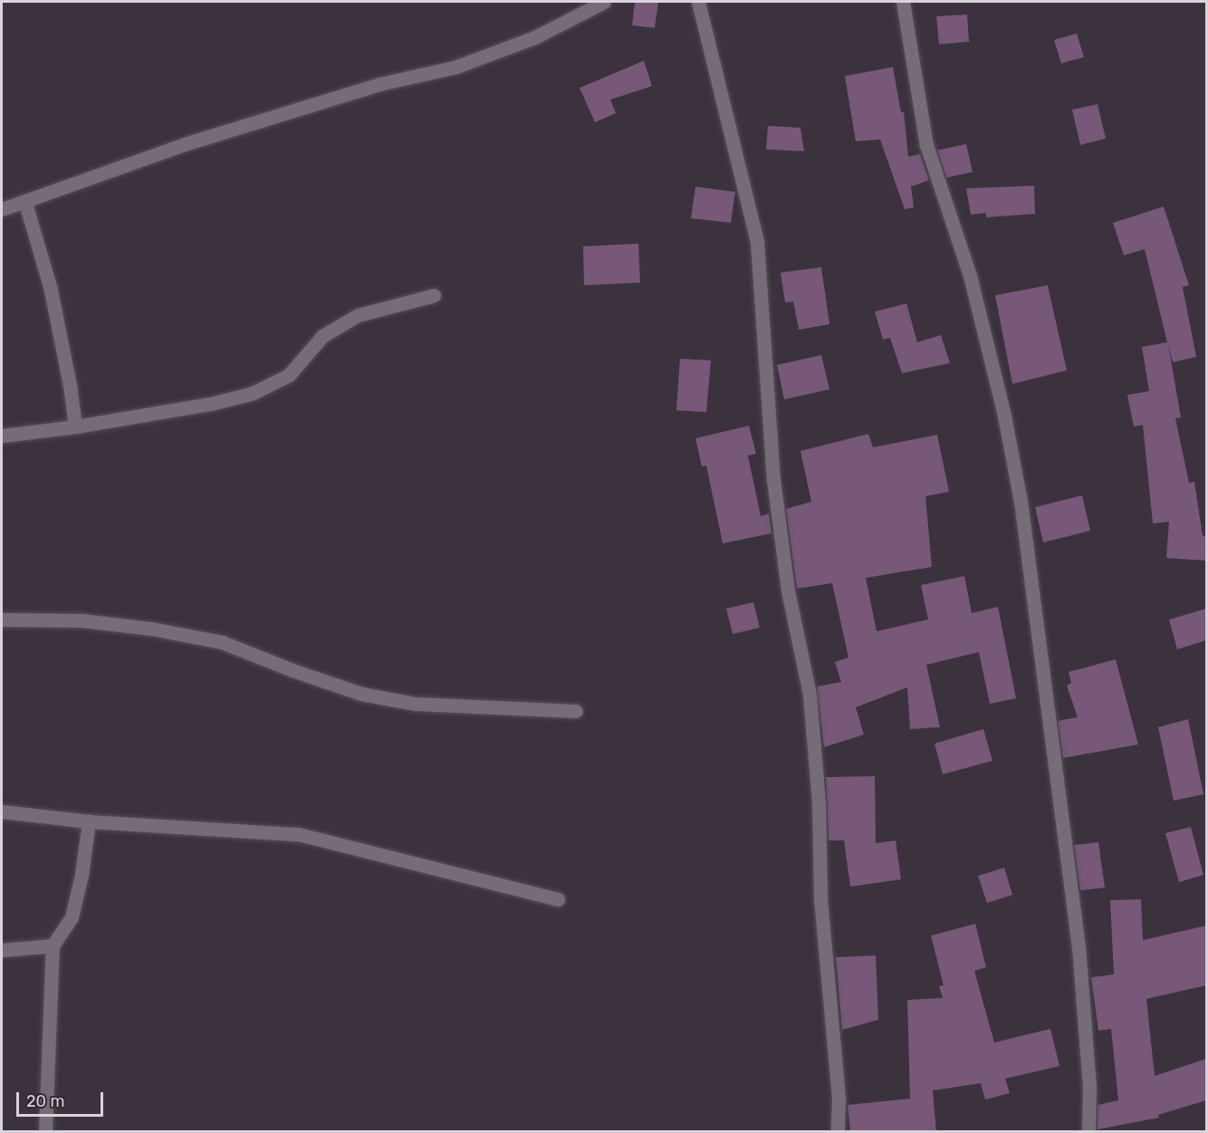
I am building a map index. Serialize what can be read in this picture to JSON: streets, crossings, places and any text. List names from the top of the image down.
{
  "scale_bar": "20 m"
}
